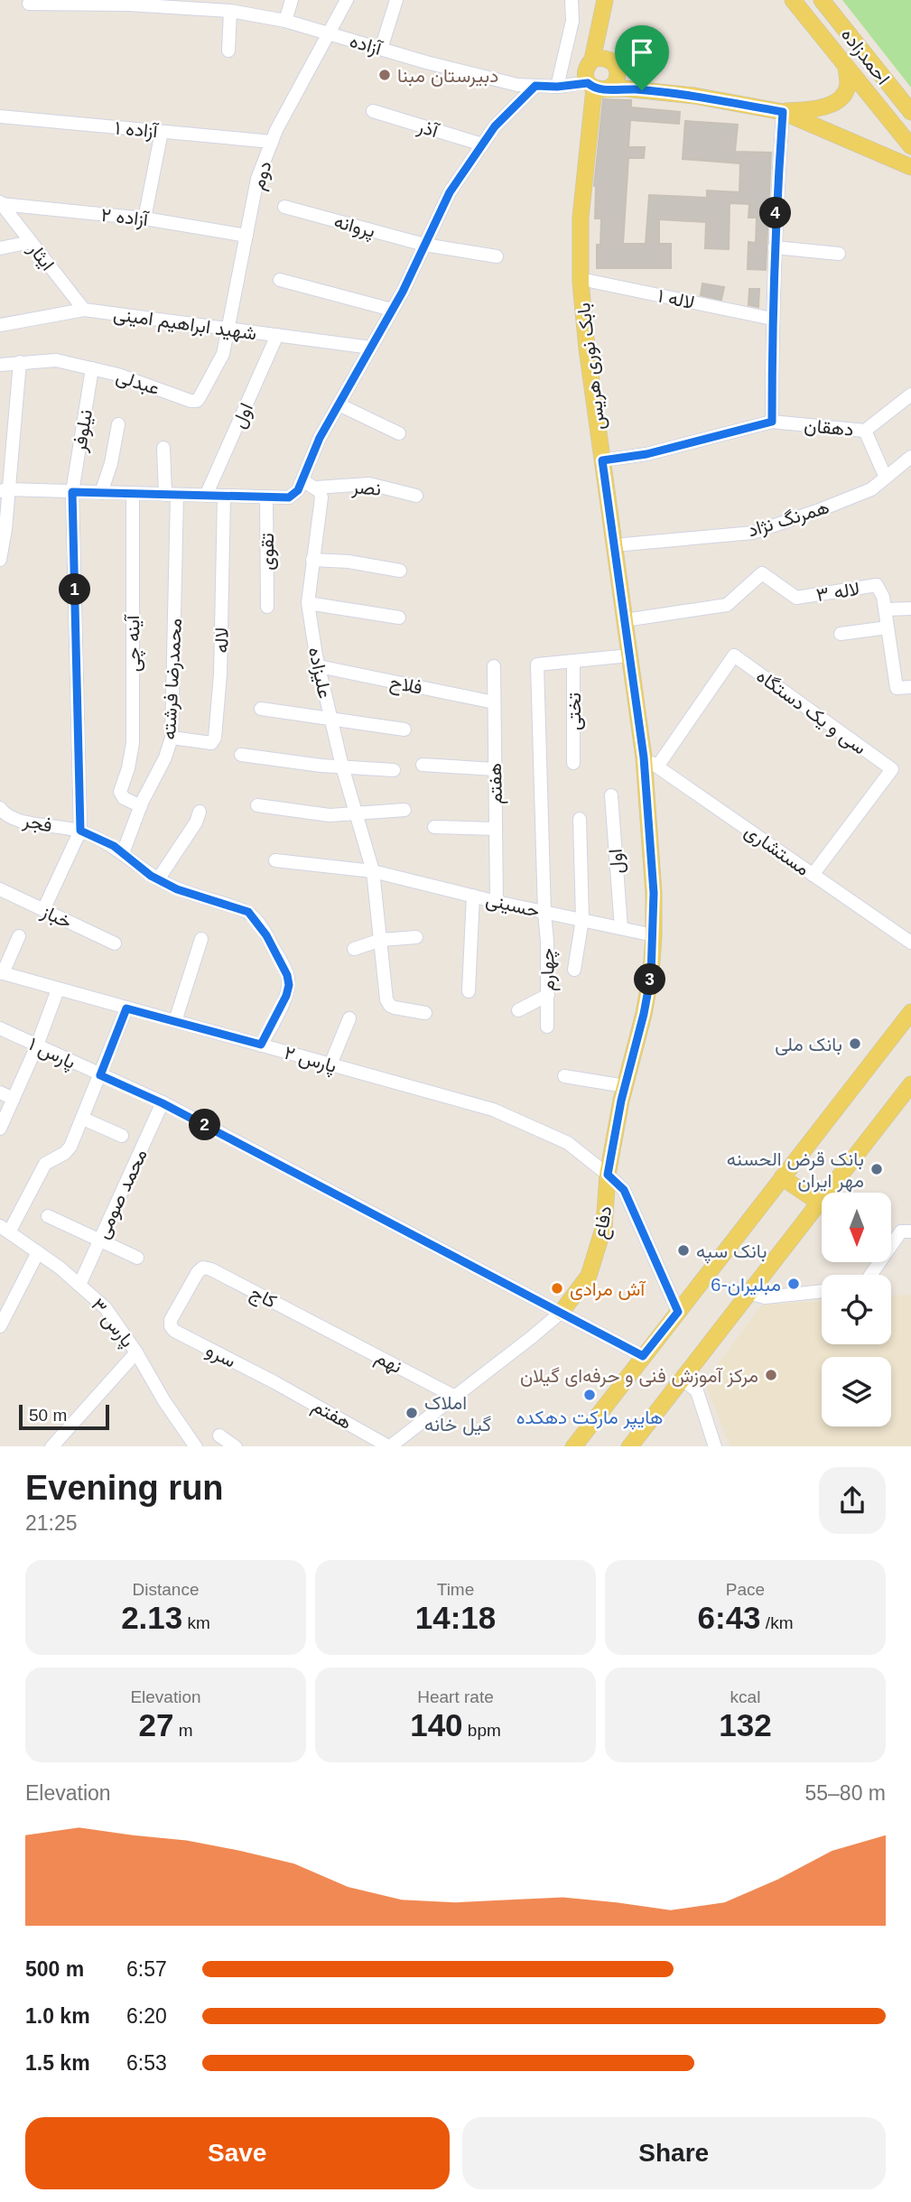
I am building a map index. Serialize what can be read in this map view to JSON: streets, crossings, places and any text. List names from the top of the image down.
{
  "streets": {
    "main road": ["احمدزاده", "بابک نوری هریس", "دفاع"],
    "street": [
      "آزاده",
      "آذر",
      "آزاده ۱",
      "دوم",
      "آزاده ۲",
      "پروانه",
      "ایثار",
      "لاله ۱",
      "شهید ابراهیم امینی",
      "عبدلی",
      "اول",
      "دهقان",
      "نیلوفر",
      "نصر",
      "همرنگ نژاد",
      "تقوی",
      "لاله ۳",
      "لاله",
      "آینه چی",
      "علیزاده",
      "محمدرضا فرشته",
      "فلاح",
      "تختی",
      "سی و یک دستگاه",
      "هفتم",
      "فجر",
      "مستشاری",
      "حسینی",
      "خباز",
      "چهارم",
      "پارس ۱",
      "پارس ۲",
      "محمد صومی",
      "کاج",
      "پارس ۳",
      "سرو",
      "نهم"
    ]
  },
  "crossings": [
    ["آزاده", "احمدزاده"],
    ["آزاده", "دوم"],
    ["آزاده", "بابک نوری هریس"],
    ["احمدزاده", "بابک نوری هریس"],
    ["آزاده ۱", "دوم"],
    ["دوم", "آزاده ۲"],
    ["دوم", "شهید ابراهیم امینی"],
    ["دوم", "عبدلی"],
    ["آزاده ۲", "ایثار"],
    ["ایثار", "شهید ابراهیم امینی"],
    ["لاله ۱", "بابک نوری هریس"],
    ["شهید ابراهیم امینی", "عبدلی"],
    ["شهید ابراهیم امینی", "اول"],
    ["بابک نوری هریس", "همرنگ نژاد"],
    ["بابک نوری هریس", "لاله ۳"],
    ["بابک نوری هریس", "سی و یک دستگاه"],
    ["بابک نوری هریس", "مستشاری"],
    ["بابک نوری هریس", "دفاع"],
    ["عبدلی", "نیلوفر"],
    ["اول", "حسینی"],
    ["نیلوفر", "فجر"],
    ["نصر", "علیزاده"],
    ["لاله", "محمدرضا فرشته"],
    ["آینه چی", "محمدرضا فرشته"],
    ["علیزاده", "فلاح"],
    ["علیزاده", "حسینی"],
    ["محمدرضا فرشته", "فجر"],
    ["فلاح", "هفتم"],
    ["تختی", "چهارم"],
    ["سی و یک دستگاه", "مستشاری"],
    ["سی و یک دستگاه", "دفاع"],
    ["هفتم", "حسینی"],
    ["هفتم", "دفاع"],
    ["هفتم", "سرو"],
    ["فجر", "پارس ۲"],
    ["مستشاری", "دفاع"],
    ["حسینی", "چهارم"],
    ["حسینی", "دفاع"],
    ["پارس ۱", "محمد صومی"],
    ["پارس ۱", "دفاع"],
    ["پارس ۲", "دفاع"],
    ["محمد صومی", "پارس ۳"],
    ["دفاع", "نهم"],
    ["کاج", "سرو"],
    ["کاج", "نهم"]
  ],
  "places": [
    "دبیرستان مبنا",
    "بانک ملی",
    "بانک قرض الحسنه مهر ایران",
    "بانک سپه",
    "مبلیران-6",
    "آش مرادی",
    "مرکز آموزش فنی و حرفه‌ای گیلان",
    "هایپر مارکت دهکده",
    "املاک گیل خانه"
  ],
  "scale_bar": "50 m",
  "north": "bottom",
  "page": {
    "pins": [
      "4",
      "1",
      "3",
      "2"
    ],
    "scale": "50 m",
    "heading": ["Evening run", "21:25"],
    "stats": [
      ["Distance", "2.13 km"],
      ["Time", "14:18"],
      ["Pace", "6:43 /km"],
      ["Elevation", "27 m"],
      ["Heart rate", "140 bpm"],
      ["kcal", "132"]
    ],
    "chart": ["Elevation", "55–80 m"],
    "list": [
      {
        "name": "500 m",
        "note": "6:57"
      },
      {
        "name": "1.0 km",
        "note": "6:20"
      },
      {
        "name": "1.5 km",
        "note": "6:53"
      }
    ],
    "buttons": ["Save", "Share"]
  }
}
